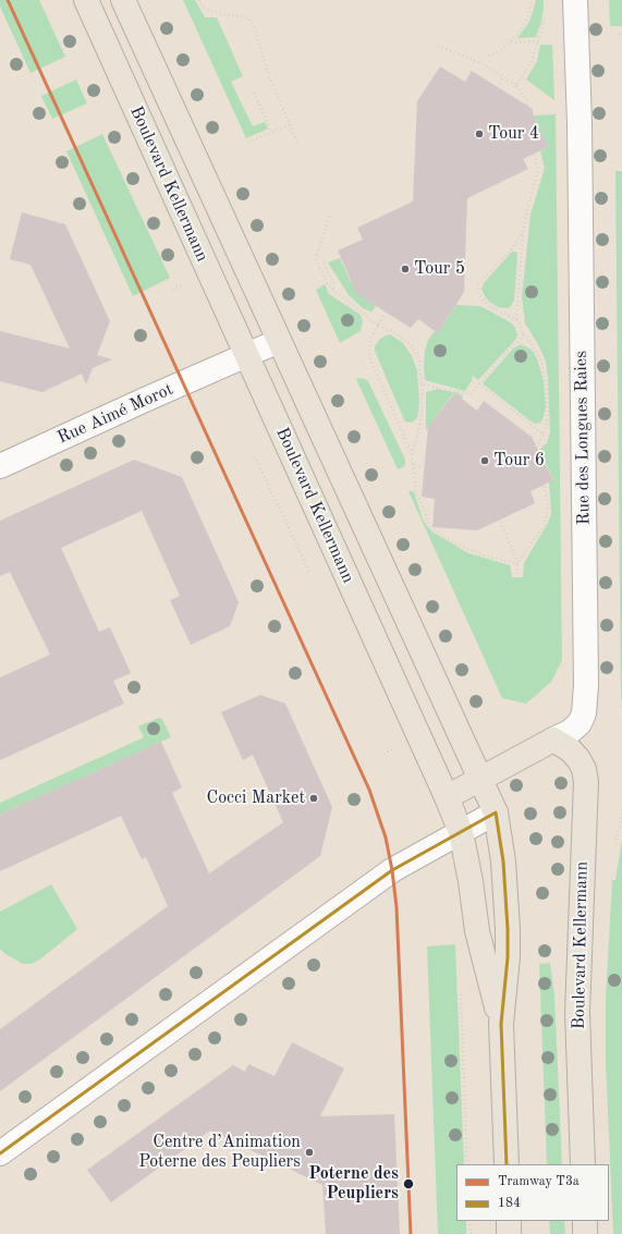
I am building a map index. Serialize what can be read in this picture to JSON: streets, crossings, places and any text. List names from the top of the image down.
{
  "streets": {
    "main road": ["Boulevard Kellermann", "Rue des Longues Raies"],
    "street": ["Rue Aimé Morot"]
  },
  "crossings": [
    ["Boulevard Kellermann", "Rue Aimé Morot"],
    ["Boulevard Kellermann", "Rue des Longues Raies"]
  ],
  "places": [
    "Tour 4",
    "Tour 5",
    "Tour 6",
    "Cocci Market",
    "Centre d’Animation Poterne des Peupliers",
    "Poterne des Peupliers"
  ],
  "lines": ["tram line T3a", "transit line 184"],
  "legend": ["Tramway T3a", "184"]
}
